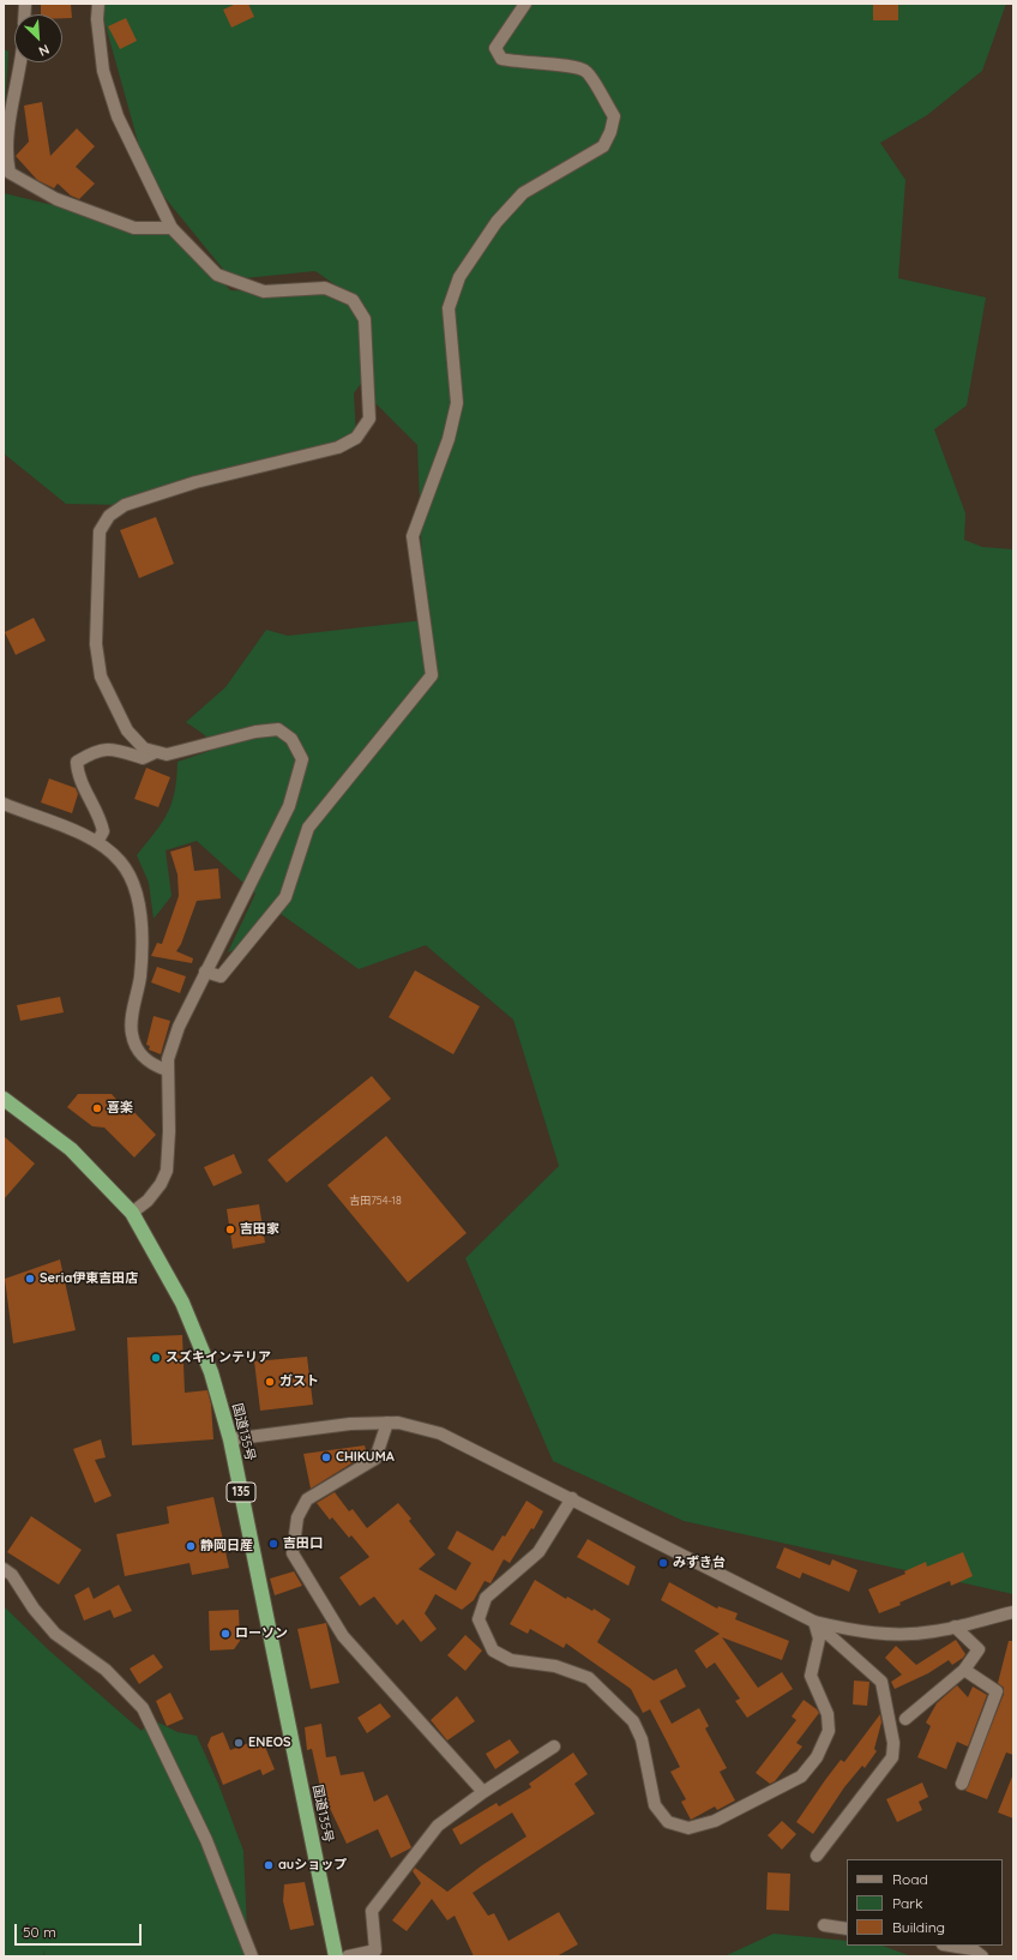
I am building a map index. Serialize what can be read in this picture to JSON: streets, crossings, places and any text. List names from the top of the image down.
{
  "streets": {
    "highway": ["国道135号", "135"]
  },
  "places": [
    "喜楽",
    "吉田家",
    "Seria伊東吉田店",
    "スズキインテリア",
    "ガスト",
    "CHIKUMA",
    "吉田口",
    "静岡日産",
    "みずき台",
    "ローソン",
    "ENEOS",
    "auショップ"
  ],
  "house_numbers": ["吉田754-18"],
  "legend": ["Road", "Park", "Building"],
  "scale_bar": "50 m",
  "north": "bottom right"
}
